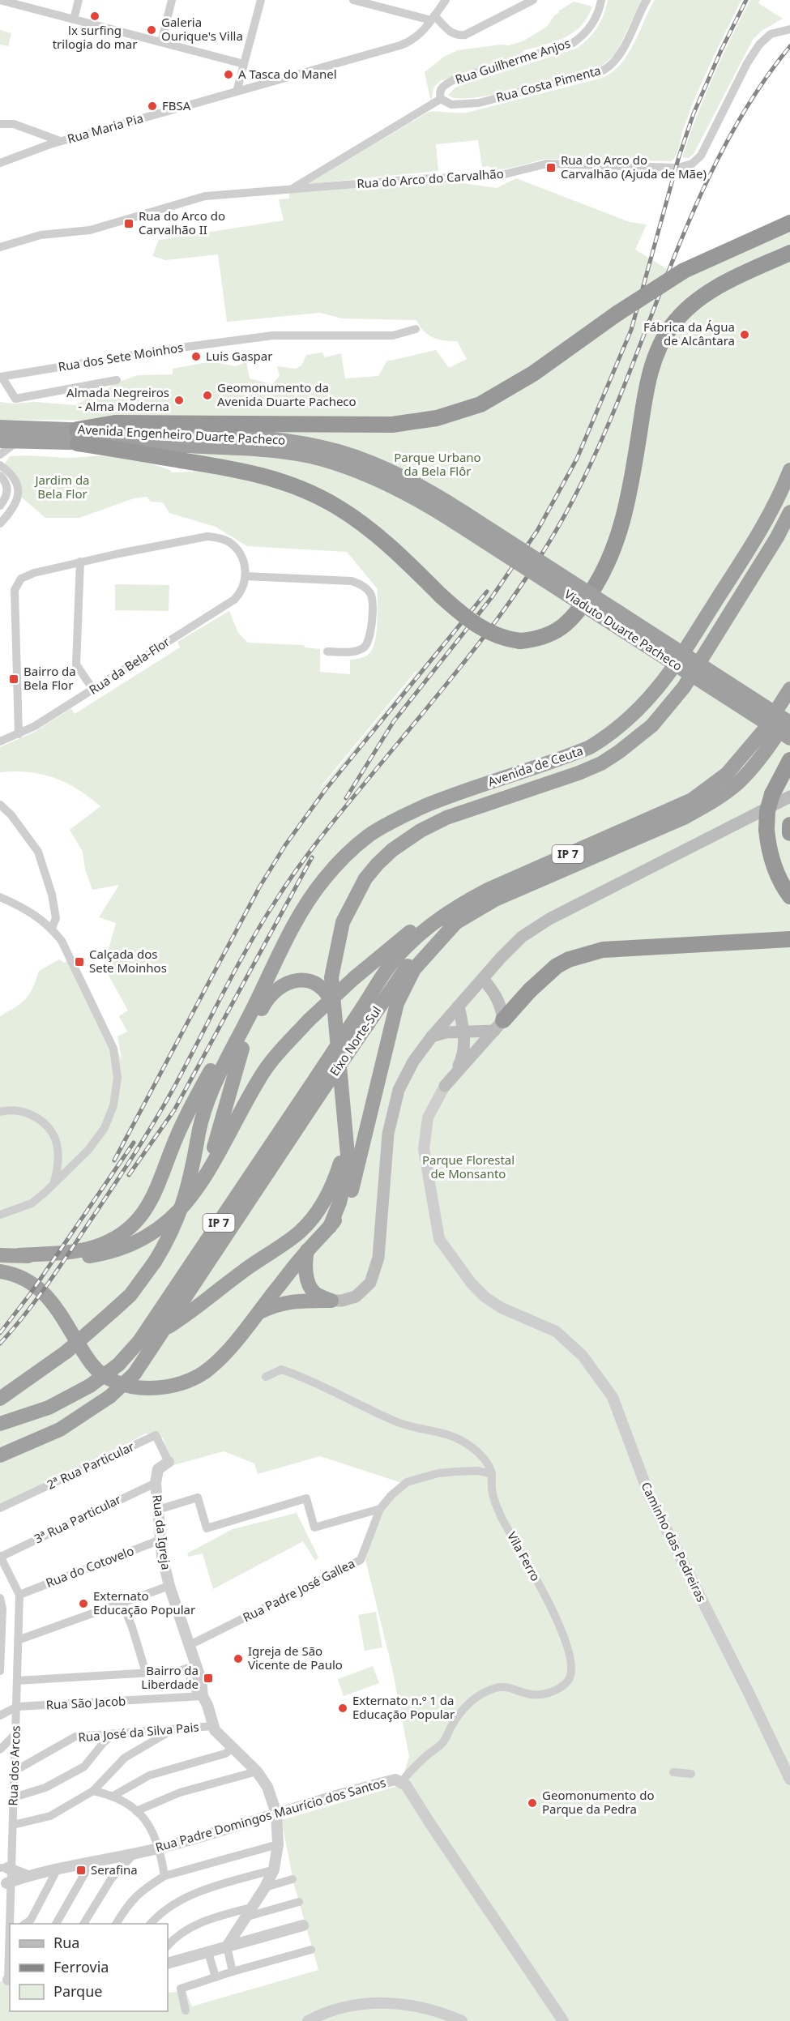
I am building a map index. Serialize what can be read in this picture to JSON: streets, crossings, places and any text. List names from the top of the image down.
{
  "streets": {
    "highway": [
      "Avenida Engenheiro Duarte Pacheco",
      "Viaduto Duarte Pacheco",
      "Avenida de Ceuta",
      "IP 7",
      "Eixo Norte-Sul"
    ],
    "street": [
      "Rua Guilherme Anjos",
      "Rua Costa Pimenta",
      "Rua Maria Pia",
      "Rua do Arco do Carvalhão",
      "Rua dos Sete Moinhos",
      "Rua da Bela-Flor",
      "2ª Rua Particular",
      "3ª Rua Particular",
      "Rua da Igreja",
      "Caminho das Pedreiras",
      "Vila Ferro",
      "Rua do Cotovelo",
      "Rua Padre José Gallea",
      "Rua São Jacob",
      "Rua José da Silva Pais",
      "Rua dos Arcos",
      "Rua Padre Domingos Maurício dos Santos"
    ]
  },
  "crossings": [
    ["Rua Guilherme Anjos", "Rua Costa Pimenta"],
    ["Rua Guilherme Anjos", "Rua do Arco do Carvalhão"],
    ["Avenida Engenheiro Duarte Pacheco", "Viaduto Duarte Pacheco"],
    ["3ª Rua Particular", "Rua da Igreja"],
    ["3ª Rua Particular", "Rua dos Arcos"],
    ["Rua da Igreja", "Rua do Cotovelo"],
    ["Rua da Igreja", "Rua Padre José Gallea"],
    ["Rua da Igreja", "Rua São Jacob"],
    ["Rua da Igreja", "Rua José da Silva Pais"],
    ["Vila Ferro", "Rua Padre Domingos Maurício dos Santos"],
    ["Rua do Cotovelo", "Rua dos Arcos"],
    ["Rua São Jacob", "Rua dos Arcos"],
    ["Rua José da Silva Pais", "Rua dos Arcos"],
    ["Rua dos Arcos", "Rua Padre Domingos Maurício dos Santos"]
  ],
  "parks": ["Parque Urbano da Bela Flôr", "Jardim da Bela Flor", "Parque Florestal de Monsanto"],
  "places": {
    "other": [
      "lx surfing trilogia do mar",
      "Galeria Ourique's Villa",
      "A Tasca do Manel",
      "FBSA",
      "Fábrica da Água de Alcântara",
      "Luis Gaspar",
      "Geomonumento da Avenida Duarte Pacheco",
      "Almada Negreiros - Alma Moderna",
      "Externato Educação Popular",
      "Igreja de São Vicente de Paulo",
      "Externato n.º 1 da Educação Popular",
      "Geomonumento do Parque da Pedra"
    ],
    "transit": [
      "Rua do Arco do Carvalhão (Ajuda de Mãe)",
      "Rua do Arco do Carvalhão II",
      "Bairro da Bela Flor",
      "Calçada dos Sete Moinhos",
      "Bairro da Liberdade",
      "Serafina"
    ]
  },
  "legend": ["Rua", "Ferrovia", "Parque"]
}
